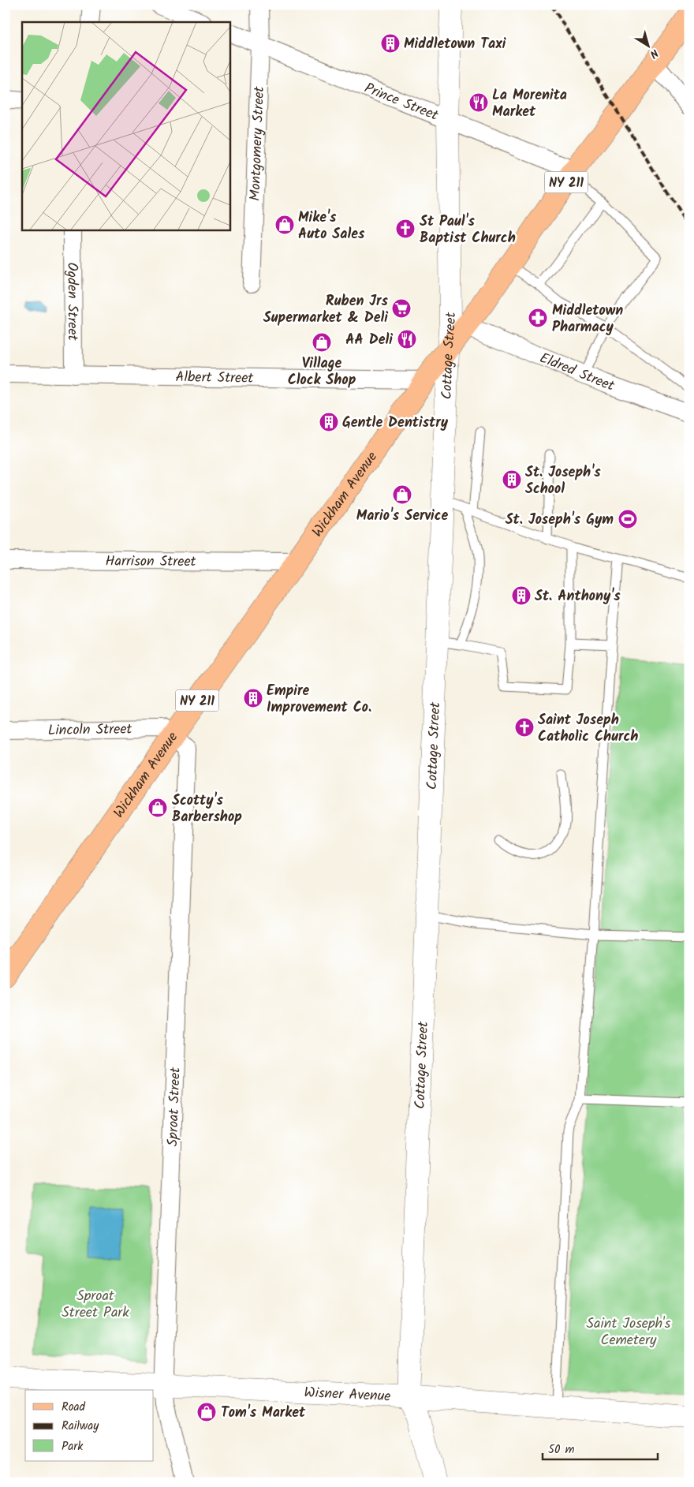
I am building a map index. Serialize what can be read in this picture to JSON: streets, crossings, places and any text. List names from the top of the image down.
{
  "streets": {
    "main road": ["NY 211", "Wickham Avenue"],
    "street": [
      "Prince Street",
      "Montgomery Street",
      "Ogden Street",
      "Cottage Street",
      "Eldred Street",
      "Albert Street",
      "Harrison Street",
      "Lincoln Street",
      "Sproat Street",
      "Wisner Avenue"
    ]
  },
  "crossings": [
    ["Prince Street", "Montgomery Street"],
    ["Prince Street", "Cottage Street"],
    ["Prince Street", "Wickham Avenue"],
    ["Ogden Street", "Albert Street"],
    ["Cottage Street", "Wickham Avenue"],
    ["Cottage Street", "Wisner Avenue"],
    ["Eldred Street", "Wickham Avenue"],
    ["Albert Street", "Wickham Avenue"],
    ["Wickham Avenue", "Harrison Street"],
    ["Wickham Avenue", "Lincoln Street"],
    ["Wickham Avenue", "Sproat Street"],
    ["Lincoln Street", "Sproat Street"],
    ["Sproat Street", "Wisner Avenue"]
  ],
  "parks": ["Sproat Street Park", "Saint Joseph's Cemetery"],
  "places": {
    "building": [
      "Middletown Taxi",
      "Gentle Dentistry",
      "St. Joseph's School",
      "St. Anthony's",
      "Empire Improvement Co."
    ],
    "restaurant": ["La Morenita Market", "AA Deli"],
    "shop": [
      "Mike's Auto Sales",
      "Village Clock Shop",
      "Mario's Service",
      "Scotty's Barbershop",
      "Tom's Market"
    ],
    "church": ["St Paul's Baptist Church", "Saint Joseph Catholic Church"],
    "supermarket": ["Ruben Jrs Supermarket & Deli"],
    "pharmacy": ["Middletown Pharmacy"],
    "sports": ["St. Joseph's Gym"]
  },
  "legend": ["Road", "Railway", "Park"],
  "scale_bar": "50 m",
  "north": "bottom right"
}
